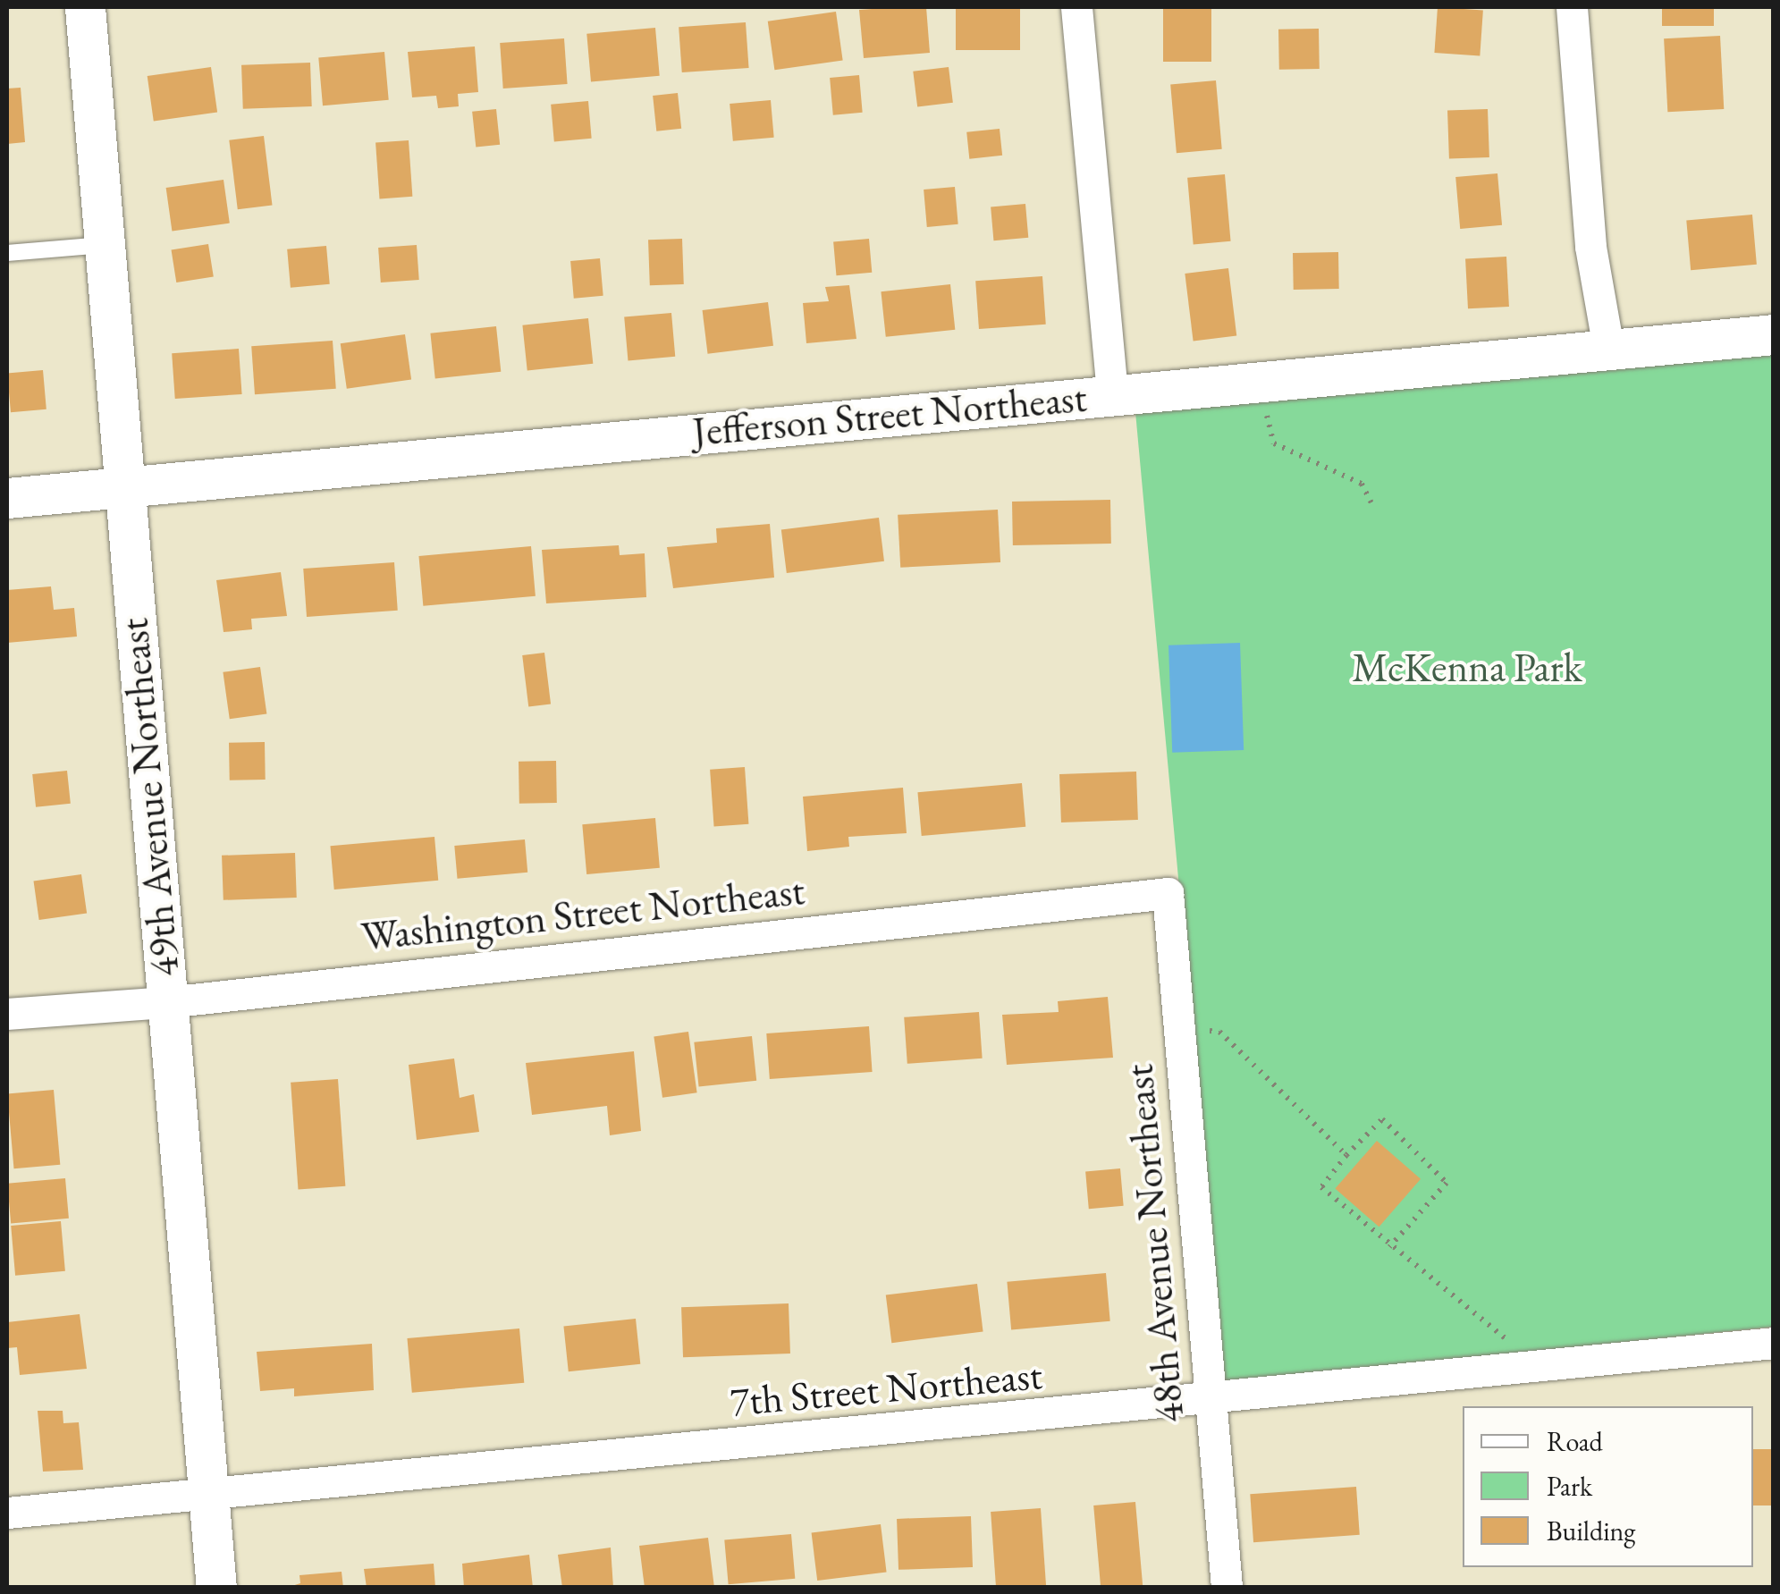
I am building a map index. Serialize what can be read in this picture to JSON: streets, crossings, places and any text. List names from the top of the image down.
{
  "streets": {
    "street": [
      "Jefferson Street Northeast",
      "49th Avenue Northeast",
      "Washington Street Northeast",
      "48th Avenue Northeast",
      "7th Street Northeast"
    ]
  },
  "crossings": [
    ["Jefferson Street Northeast", "49th Avenue Northeast"],
    ["49th Avenue Northeast", "Washington Street Northeast"],
    ["49th Avenue Northeast", "7th Street Northeast"],
    ["Washington Street Northeast", "48th Avenue Northeast"],
    ["48th Avenue Northeast", "7th Street Northeast"]
  ],
  "parks": ["McKenna Park"],
  "legend": ["Road", "Park", "Building"]
}
